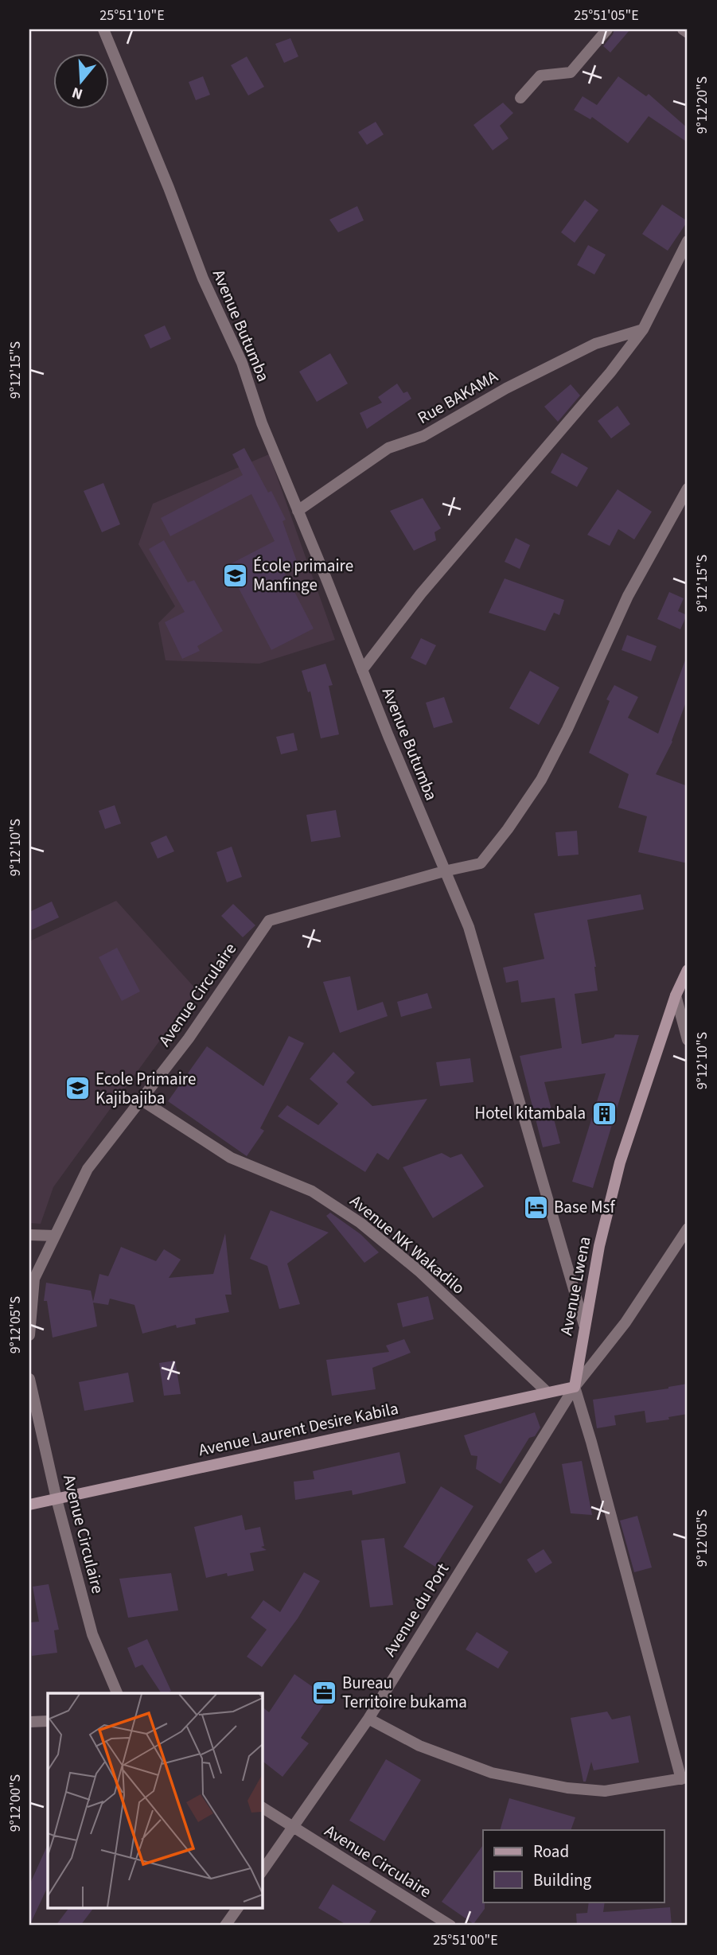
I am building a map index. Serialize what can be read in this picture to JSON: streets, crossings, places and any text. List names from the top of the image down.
{
  "streets": {
    "main road": ["Avenue Lwena", "Avenue Laurent Desire Kabila"],
    "street": [
      "Avenue Butumba",
      "Rue BAKAMA",
      "Avenue Circulaire",
      "Avenue NK Wakadilo",
      "Avenue du Port"
    ]
  },
  "crossings": [
    ["Avenue Butumba", "Rue BAKAMA"],
    ["Avenue Butumba", "Avenue Circulaire"],
    ["Avenue Butumba", "Avenue Lwena"],
    ["Avenue Circulaire", "Avenue NK Wakadilo"],
    ["Avenue Circulaire", "Avenue Laurent Desire Kabila"],
    ["Avenue Circulaire", "Avenue du Port"],
    ["Avenue NK Wakadilo", "Avenue Laurent Desire Kabila"],
    ["Avenue Lwena", "Avenue Laurent Desire Kabila"],
    ["Avenue Lwena", "Avenue du Port"],
    ["Avenue Laurent Desire Kabila", "Avenue du Port"]
  ],
  "places": {
    "school or university": ["École primaire Manfinge", "Ecole Primaire Kajibajiba"],
    "building": ["Hotel kitambala"],
    "hotel": ["Base Msf"],
    "office": ["Bureau Territoire bukama"]
  },
  "legend": ["Road", "Building"],
  "north": "bottom",
  "coordinates": [
    "25°51'10\"E",
    "25°51'05\"E",
    "9°12'20\"S",
    "9°12'15\"S",
    "9°12'10\"S",
    "9°12'05\"S",
    "9°12'00\"S",
    "25°51'00\"E"
  ]
}
